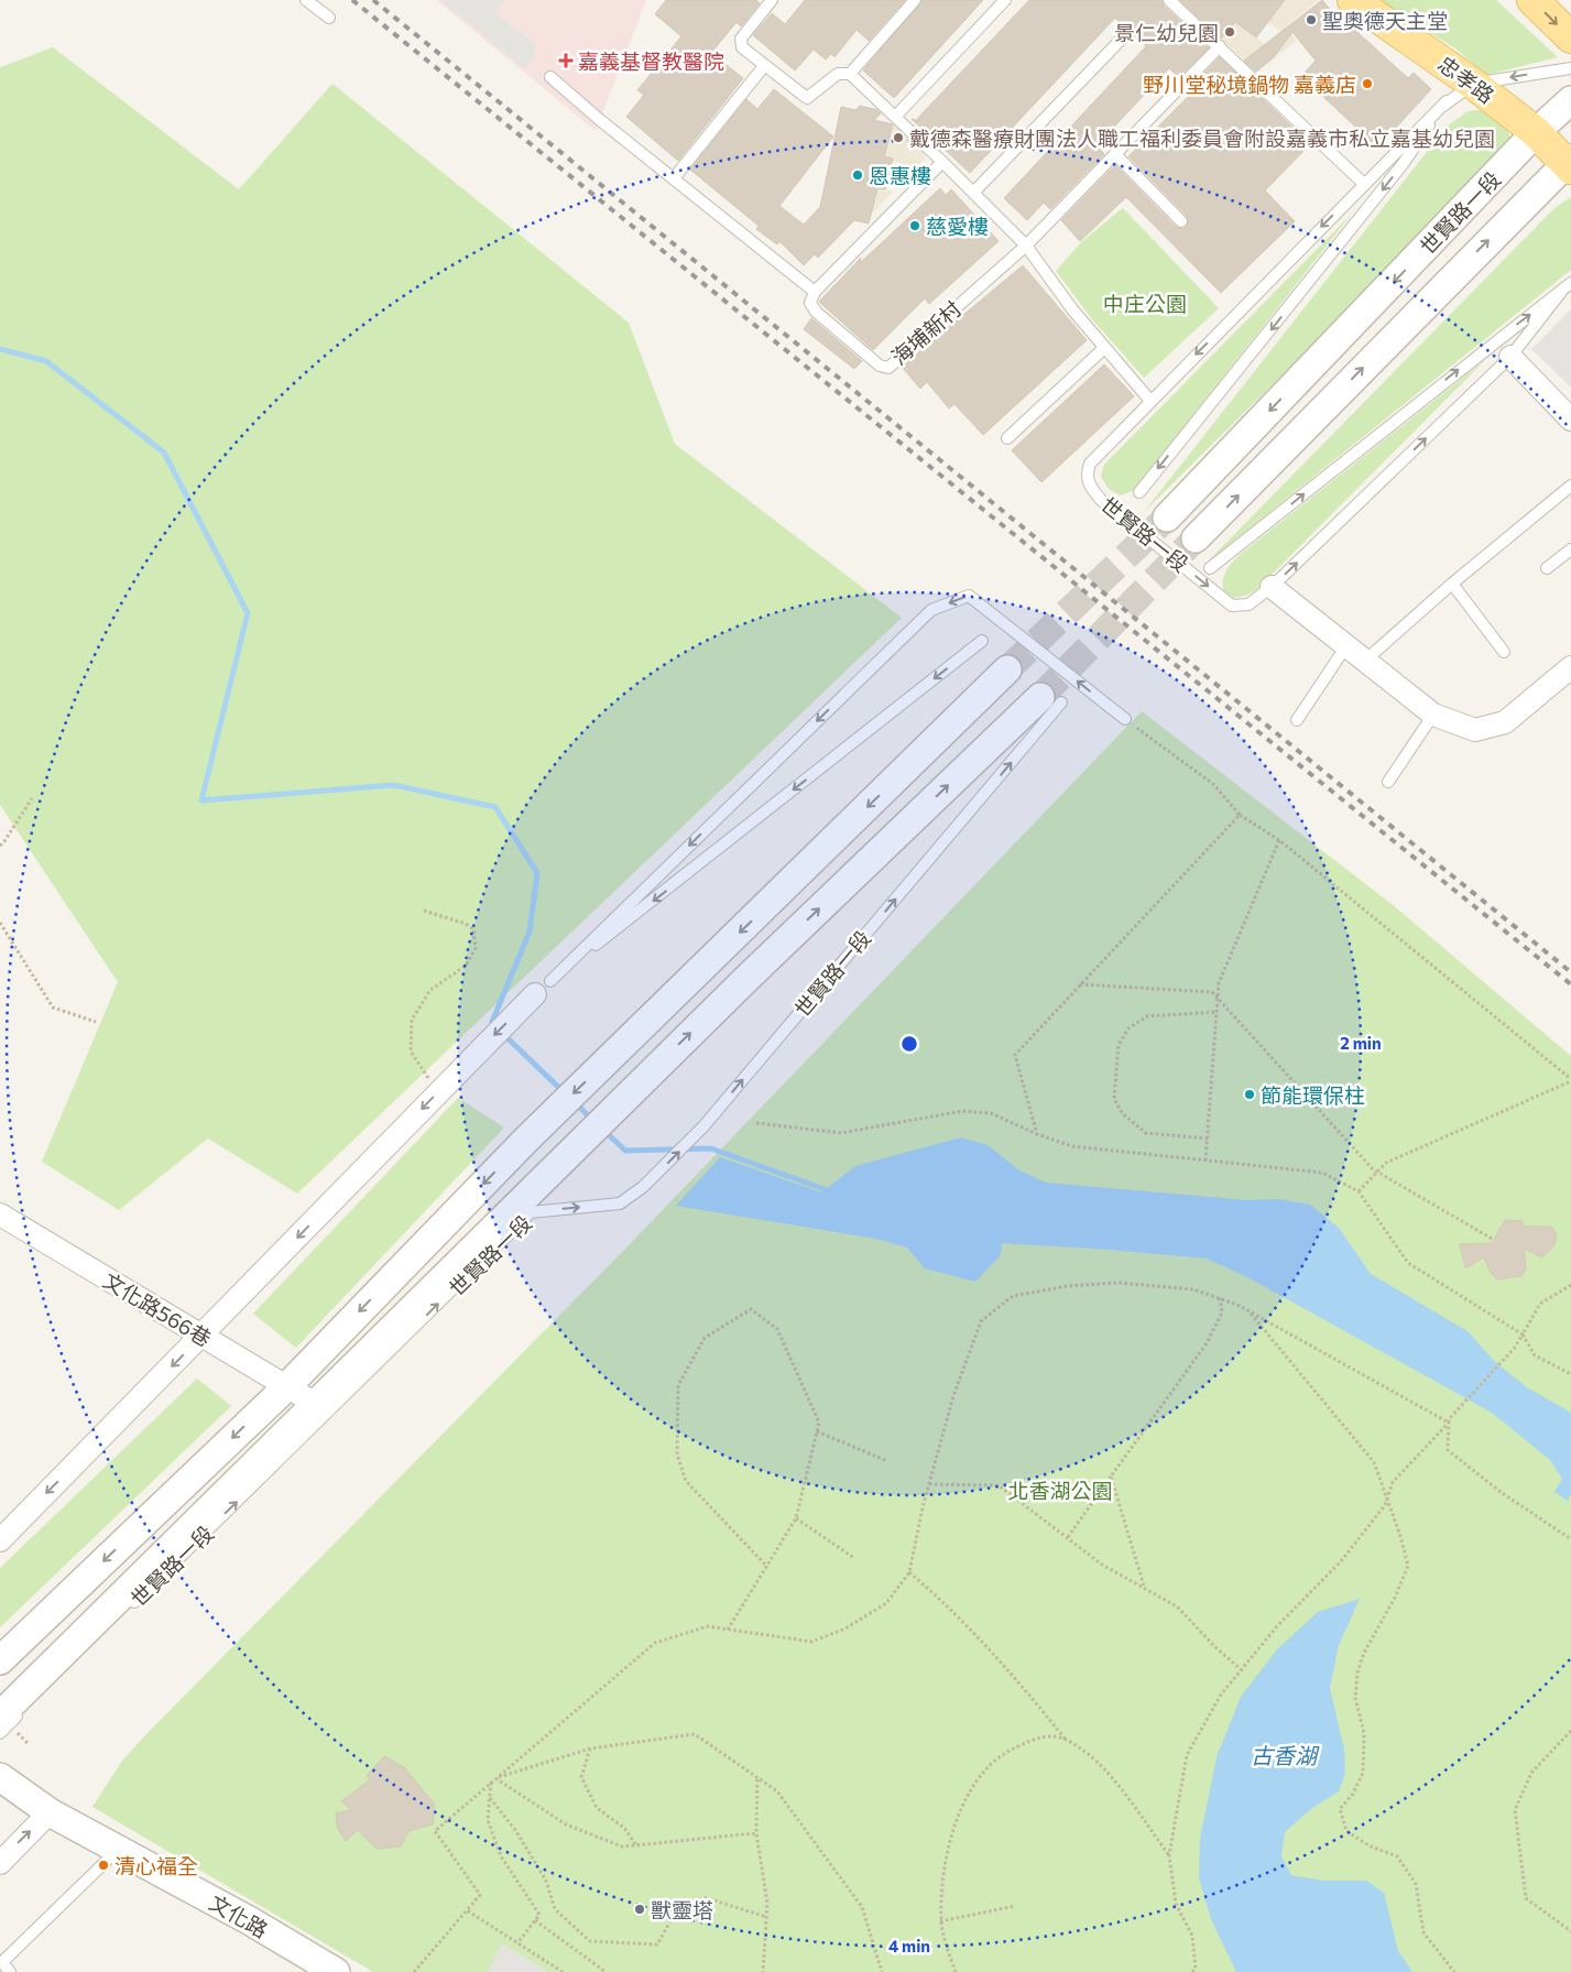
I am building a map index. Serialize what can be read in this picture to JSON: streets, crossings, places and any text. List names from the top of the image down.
{
  "streets": {
    "main road": ["忠孝路"],
    "street": ["世賢路一段", "文化路566巷", "文化路"],
    "lane": ["海埔新村"]
  },
  "crossings": [
    ["忠孝路", "世賢路一段"],
    ["世賢路一段", "文化路566巷"]
  ],
  "water": ["古香湖"],
  "parks": ["中庄公園", "北香湖公園"],
  "places": {
    "other": [
      "聖奧德天主堂",
      "景仁幼兒園",
      "野川堂秘境鍋物 嘉義店",
      "戴德森醫療財團法人職工福利委員會附設嘉義市私立嘉基幼兒園",
      "恩惠樓",
      "慈愛樓",
      "節能環保柱",
      "清心福全",
      "獸靈塔"
    ],
    "health": ["嘉義基督教醫院"]
  },
  "rings": ["2 min", "4 min"]
}
